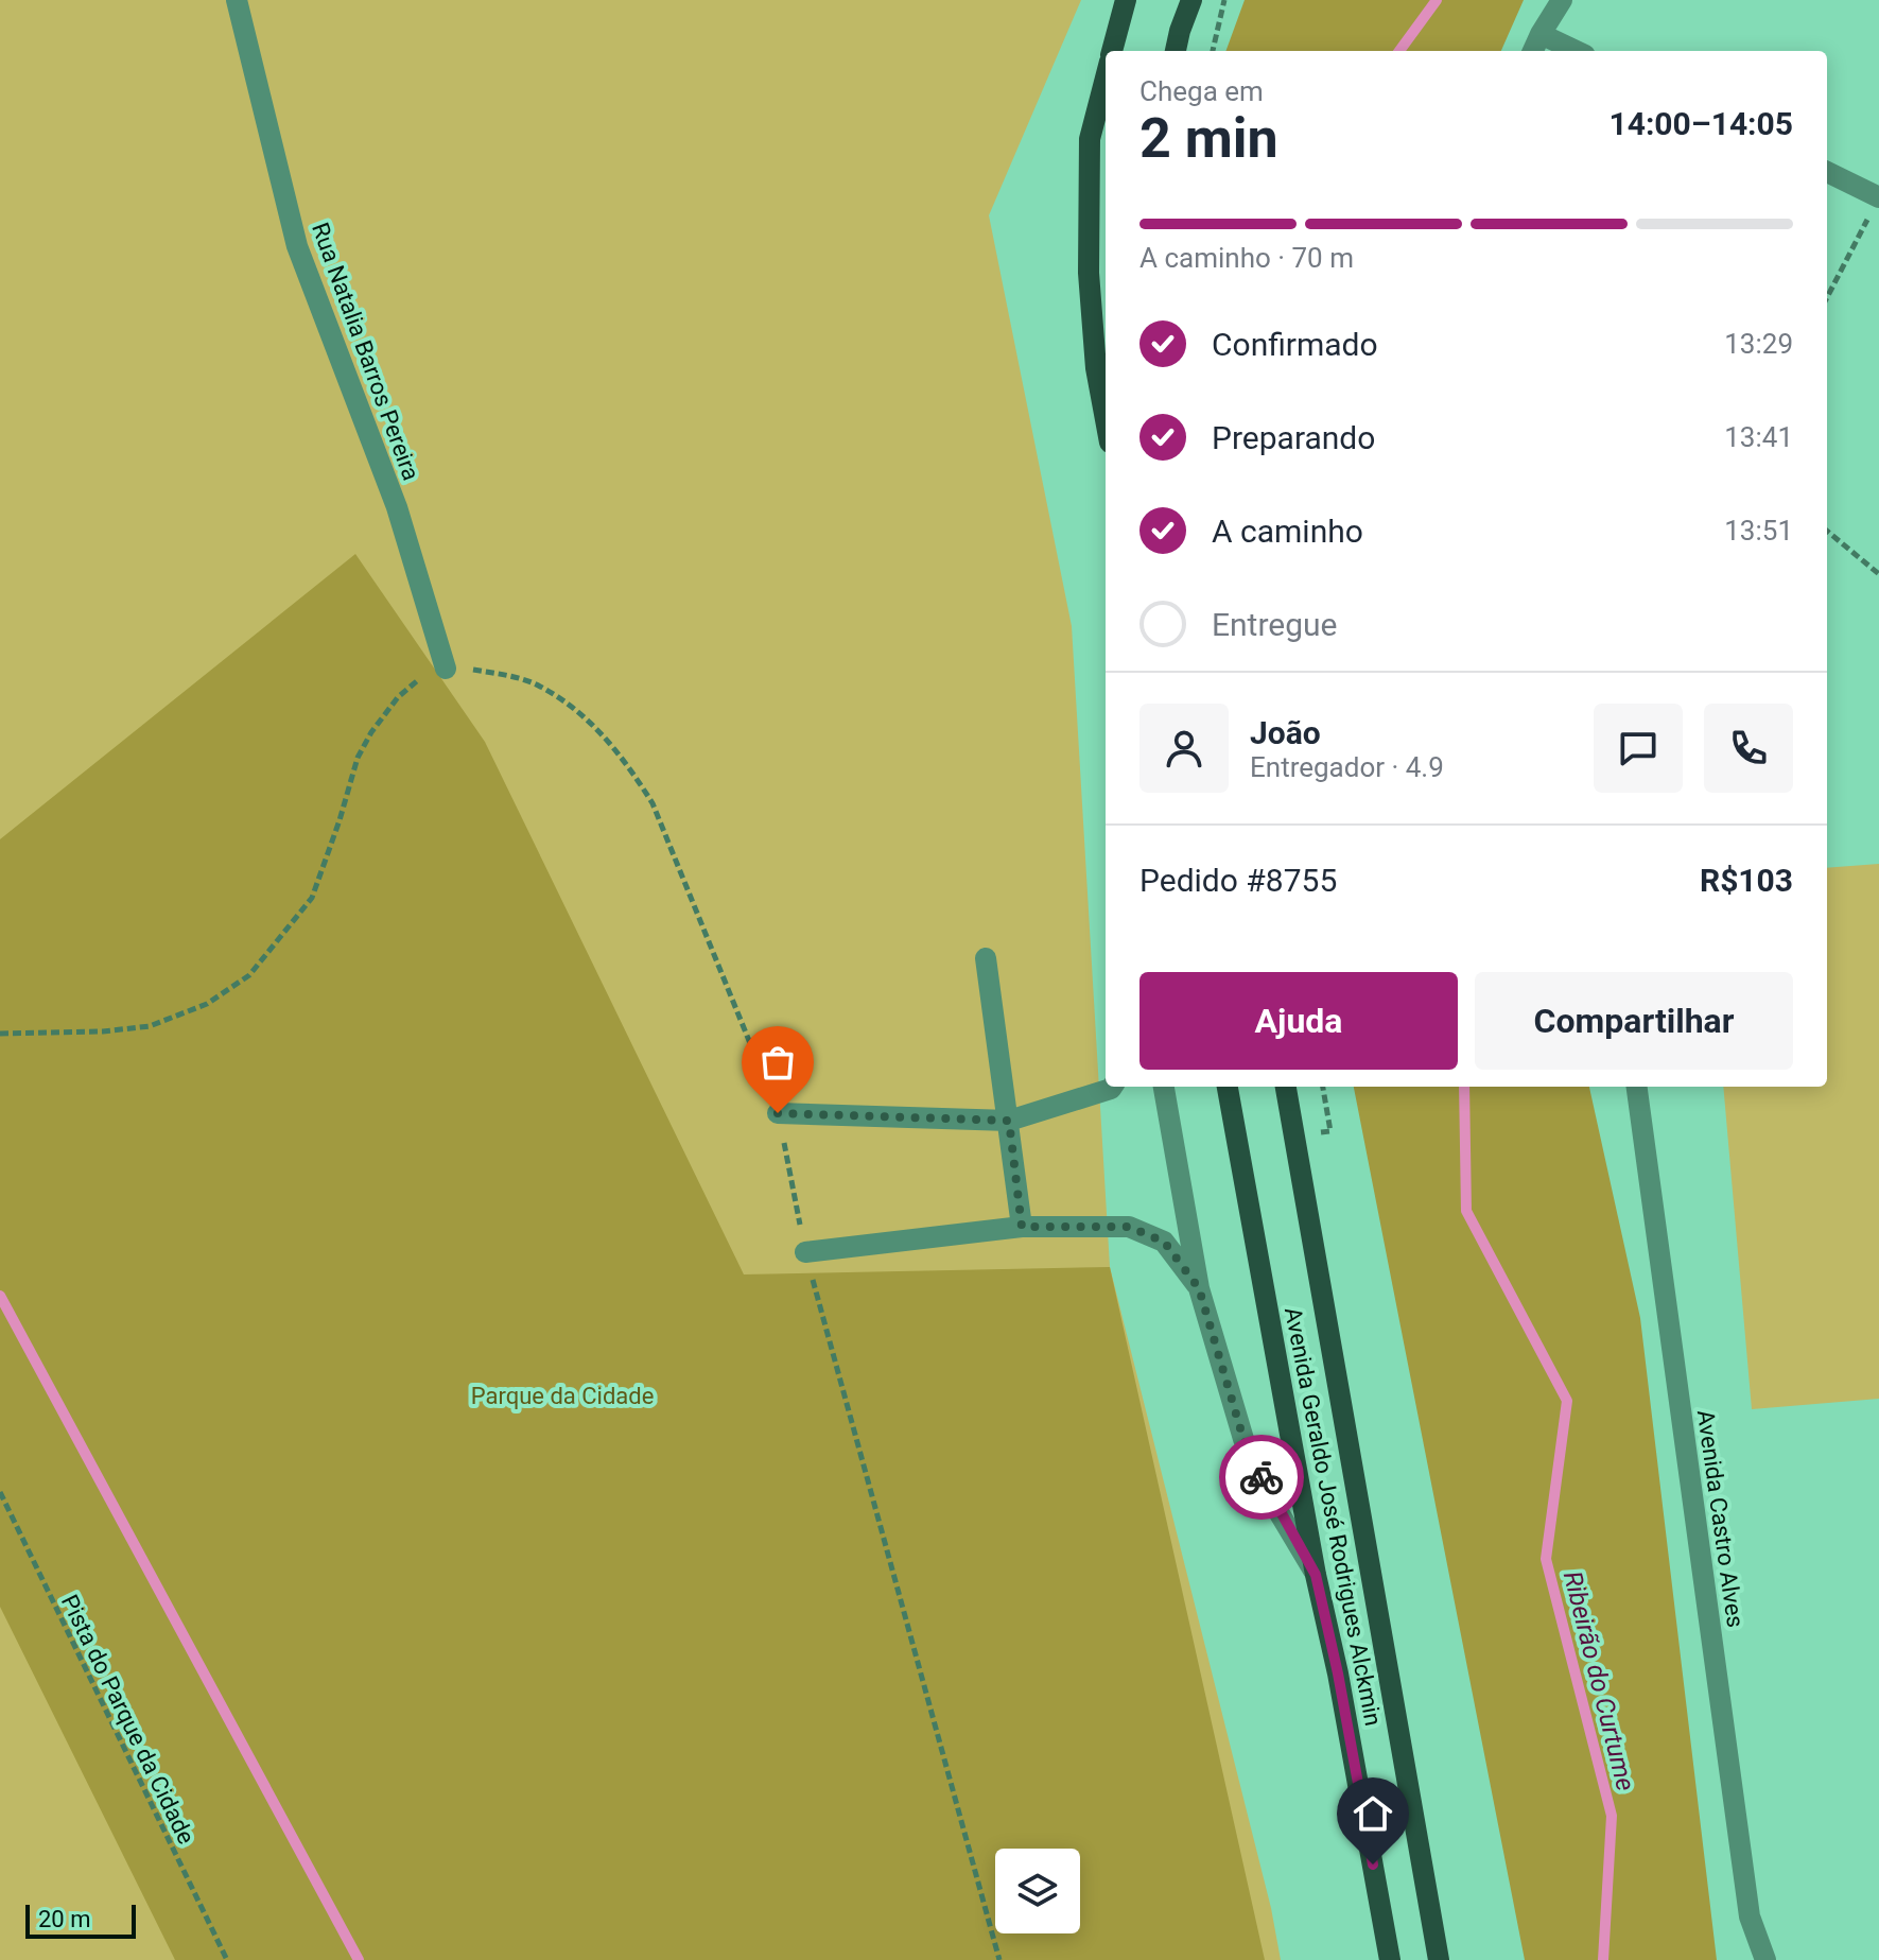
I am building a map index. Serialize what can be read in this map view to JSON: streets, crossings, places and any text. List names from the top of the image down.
{
  "streets": {
    "main road": ["Avenida Geraldo José Rodrigues Alckmin"],
    "street": ["Rua Natalia Barros Pereira", "Avenida Castro Alves"],
    "path": ["Pista do Parque da Cidade"]
  },
  "water": ["Ribeirão do Curtume"],
  "parks": ["Parque da Cidade"],
  "scale_bar": "20 m",
  "page": {
    "heading": ["2 min", "Chega em", "14:00–14:05"],
    "panel": [
      "João",
      "Entregador · 4.9",
      "Pedido #8755",
      "R$103"
    ],
    "bar": "A caminho · 70 m",
    "list": [
      ["Confirmado", "13:29"],
      ["Preparando", "13:41"],
      ["A caminho", "13:51"],
      "Entregue"
    ],
    "buttons": ["Ajuda", "Compartilhar"],
    "scale": "20 m"
  }
}
